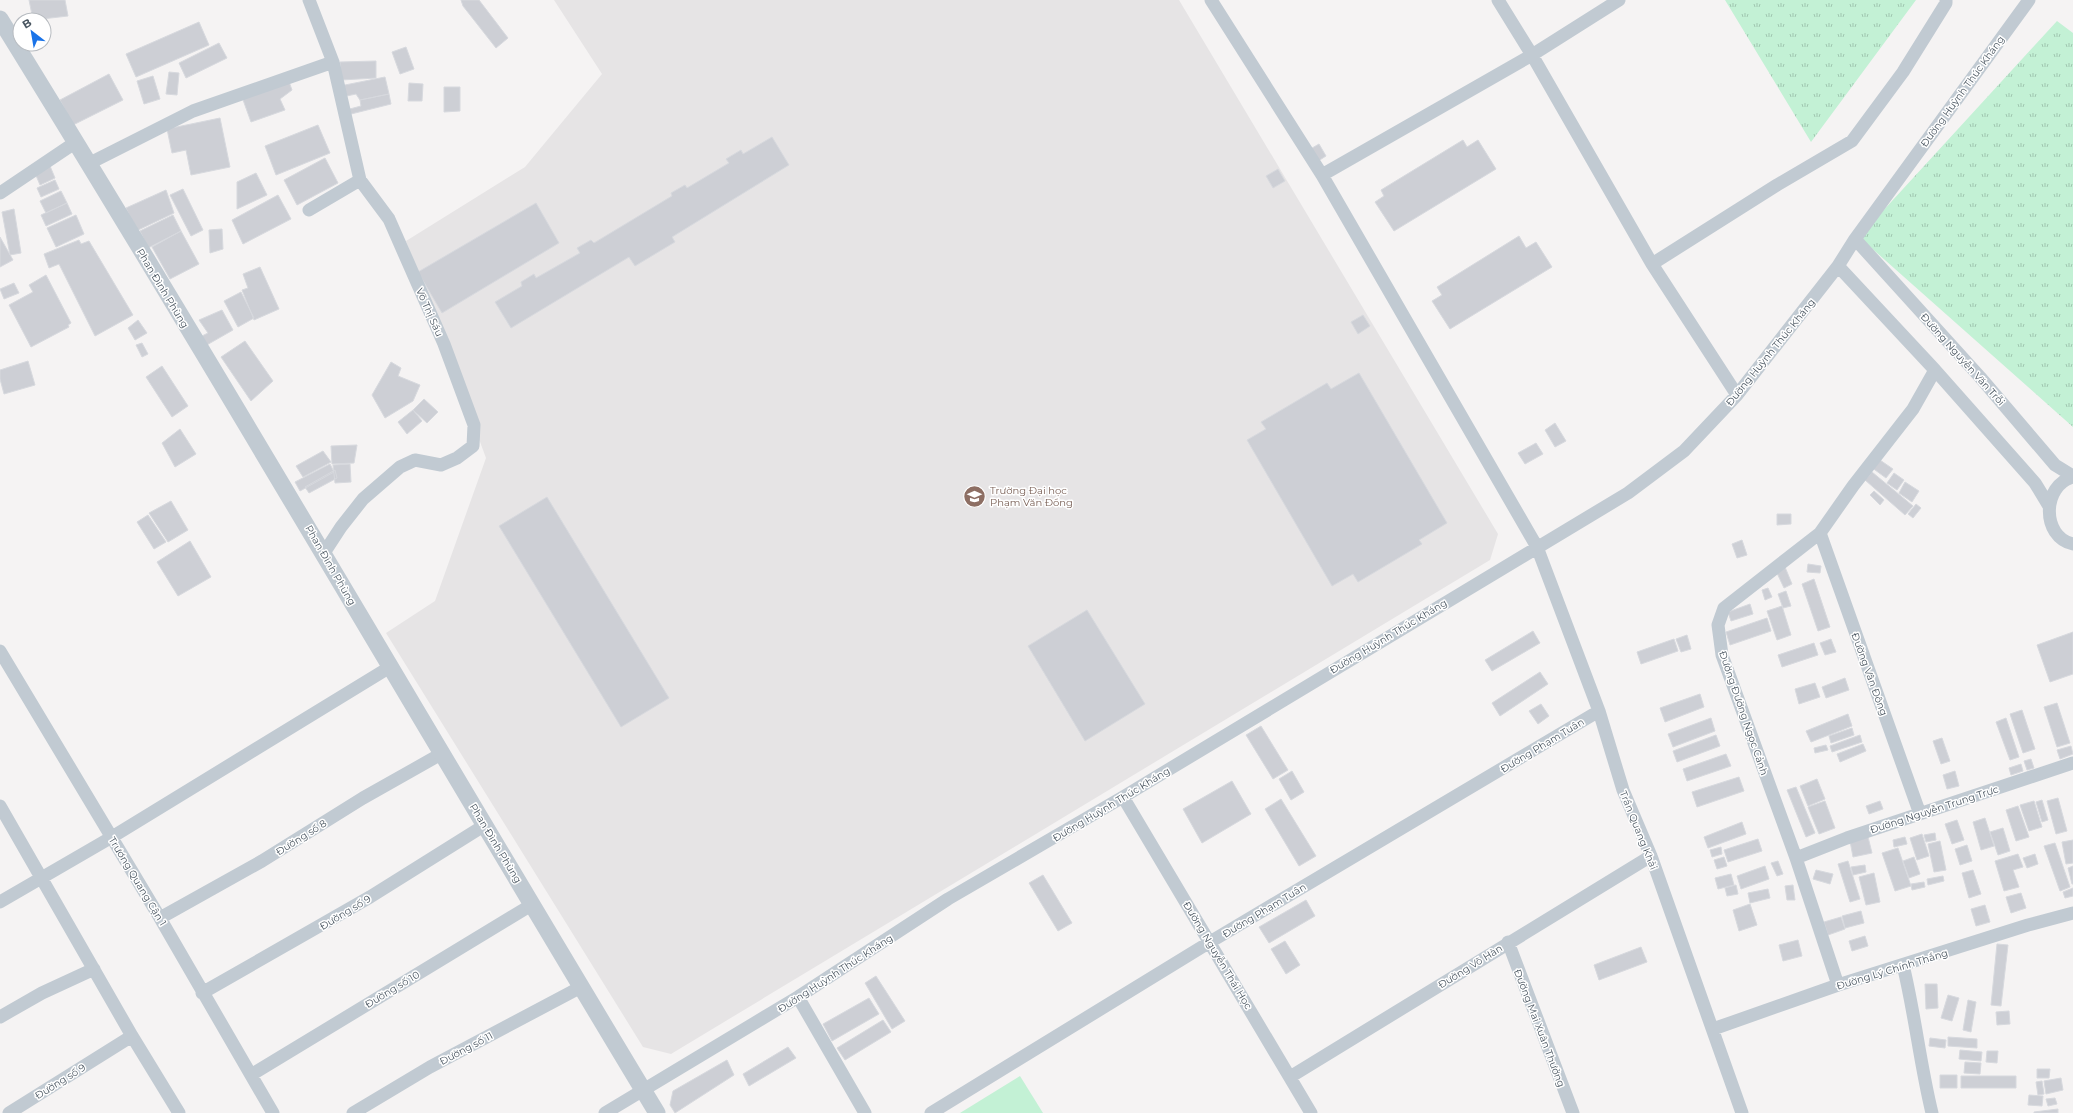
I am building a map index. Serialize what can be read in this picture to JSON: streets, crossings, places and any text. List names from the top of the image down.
{
  "streets": {
    "street": [
      "Đường Huỳnh Thúc Kháng",
      "Phan Đình Phùng",
      "Võ Thị Sáu",
      "Đường Nguyễn Văn Trỗi",
      "Đường Vân Đông",
      "Đường Đường Ngọc Cảnh",
      "Đường Phạm Tuân",
      "Đường Nguyễn Trung Trực",
      "Trần Quang Khải",
      "Đường số 8",
      "Trương Quang Cận 1",
      "Đường số 9",
      "Đường Nguyễn Thái Học",
      "Đường Võ Hàn",
      "Đường Lý Chính Thắng",
      "Đường số 10",
      "Đường Mai Xuân Thưởng",
      "Đường số 11"
    ]
  },
  "crossings": [
    ["Đường Huỳnh Thúc Kháng", "Phan Đình Phùng"],
    ["Đường Huỳnh Thúc Kháng", "Đường Nguyễn Văn Trỗi"],
    ["Đường Huỳnh Thúc Kháng", "Trần Quang Khải"],
    ["Đường Huỳnh Thúc Kháng", "Đường Nguyễn Thái Học"],
    ["Phan Đình Phùng", "Võ Thị Sáu"],
    ["Phan Đình Phùng", "Đường số 8"],
    ["Phan Đình Phùng", "Đường số 9"],
    ["Phan Đình Phùng", "Đường số 10"],
    ["Phan Đình Phùng", "Đường số 11"],
    ["Đường Vân Đông", "Đường Đường Ngọc Cảnh"],
    ["Đường Vân Đông", "Đường Nguyễn Trung Trực"],
    ["Đường Đường Ngọc Cảnh", "Đường Nguyễn Trung Trực"],
    ["Đường Đường Ngọc Cảnh", "Đường Lý Chính Thắng"],
    ["Đường Phạm Tuân", "Trần Quang Khải"],
    ["Đường Phạm Tuân", "Đường Nguyễn Thái Học"],
    ["Trần Quang Khải", "Đường Võ Hàn"],
    ["Trần Quang Khải", "Đường Lý Chính Thắng"],
    ["Đường số 8", "Trương Quang Cận 1"],
    ["Trương Quang Cận 1", "Đường số 9"],
    ["Trương Quang Cận 1", "Đường số 10"],
    ["Đường Nguyễn Thái Học", "Đường Võ Hàn"],
    ["Đường Võ Hàn", "Đường Mai Xuân Thưởng"]
  ],
  "places": {
    "school or university": ["Trường Đại học Phạm Văn Đồng"]
  },
  "north": "top left"
}
